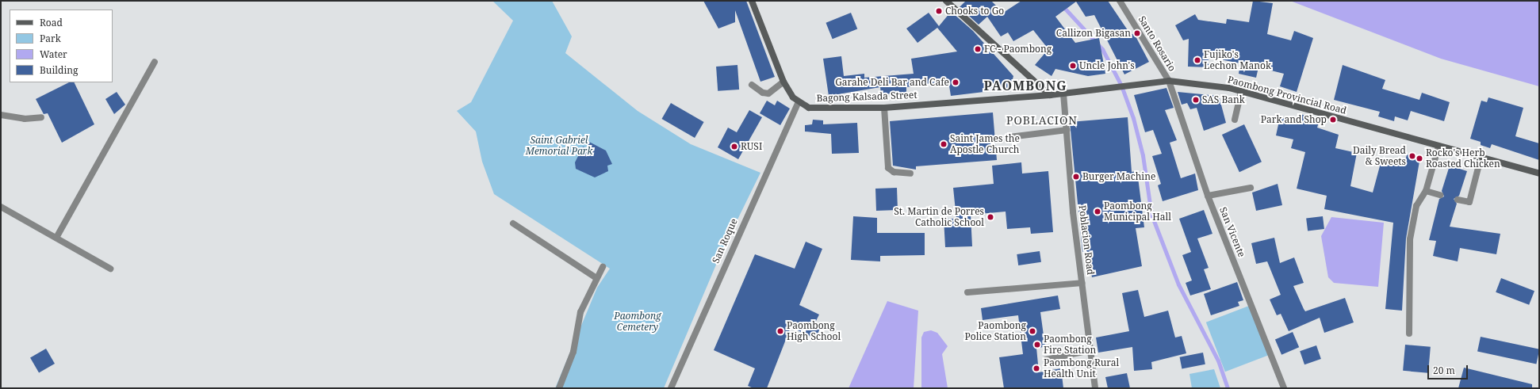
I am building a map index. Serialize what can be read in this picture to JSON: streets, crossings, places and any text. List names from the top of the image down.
{
  "streets": {
    "main road": ["Paombong Provincial Road", "Bagong Kalsada Street"],
    "street": [
      "Santo Rosario",
      "San Vicente",
      "Poblacion Road",
      "San Roque"
    ]
  },
  "crossings": [
    ["Santo Rosario", "Paombong Provincial Road"],
    ["Santo Rosario", "San Vicente"],
    ["Paombong Provincial Road", "Bagong Kalsada Street"],
    ["Paombong Provincial Road", "San Vicente"],
    ["Paombong Provincial Road", "Poblacion Road"],
    ["Bagong Kalsada Street", "San Roque"]
  ],
  "districts": ["PAOMBONG", "POBLACION"],
  "parks": ["Saint Gabriel Memorial Park", "Paombong Cemetery"],
  "places": [
    "Chooks to Go",
    "Callizon Bigasan",
    "FC - Paombong",
    "Fujiko's Lechon Manok",
    "Uncle John's",
    "Garahe Deli Bar and Cafe",
    "SAS Bank",
    "Park and Shop",
    "Saint James the Apostle Church",
    "RUSI",
    "Daily Bread & Sweets",
    "Rocko's Herb Roasted Chicken",
    "Burger Machine",
    "Paombong Municipal Hall",
    "St. Martin de Porres Catholic School",
    "Paombong High School",
    "Paombong Police Station",
    "Paombong Fire Station",
    "Paombong Rural Health Unit"
  ],
  "legend": [
    "Road",
    "Park",
    "Water",
    "Building"
  ],
  "scale_bar": "20 m"
}
